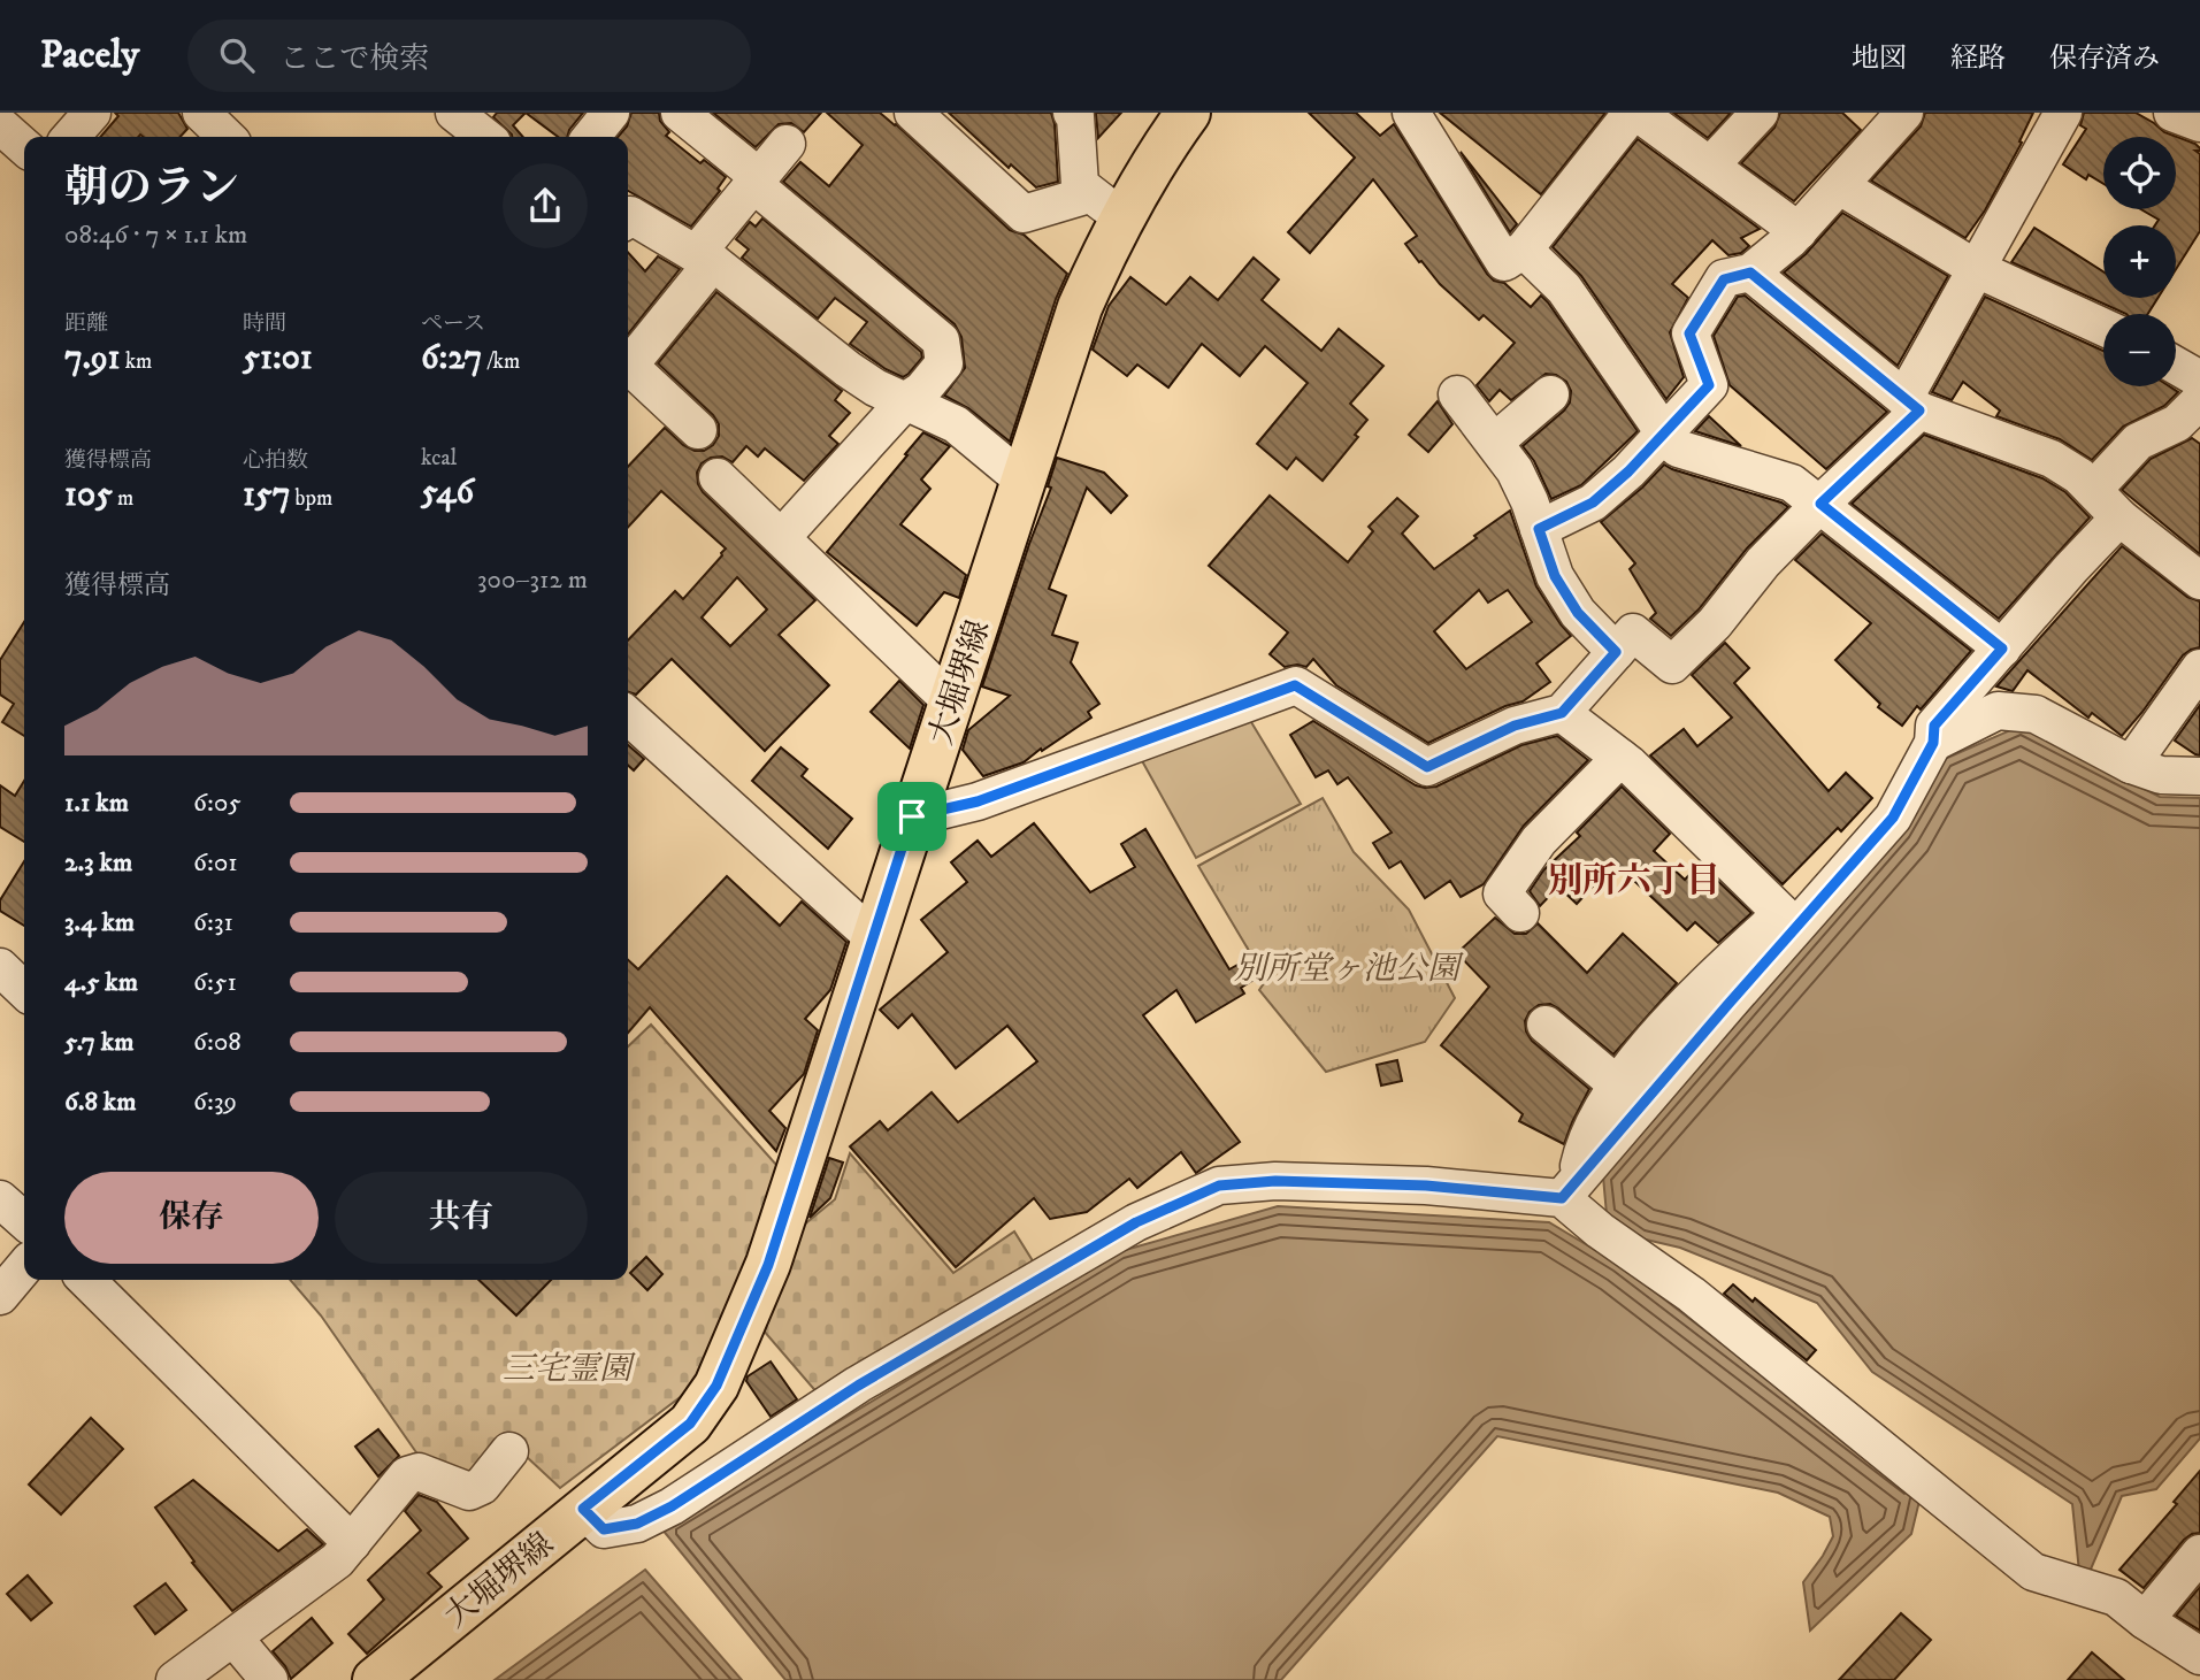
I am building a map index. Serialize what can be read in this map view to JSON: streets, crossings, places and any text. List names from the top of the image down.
{
  "streets": {
    "main road": ["大堀堺線"]
  },
  "districts": ["別所六丁目"],
  "parks": ["別所堂ヶ池公園", "三宅霊園"],
  "page": {
    "header": "Pacely",
    "search": "ここで検索",
    "nav": ["地図", "経路", "保存済み"],
    "map_buttons": ["+", "−"],
    "heading": ["朝のラン", "08:46 · 7 × 1.1 km"],
    "stats": [
      ["距離", "7.91 km"],
      ["時間", "51:01"],
      ["ペース", "6:27 /km"],
      ["獲得標高", "105 m"],
      ["心拍数", "157 bpm"],
      ["kcal", "546"]
    ],
    "chart": ["獲得標高", "300–312 m"],
    "list": [
      {
        "name": "1.1 km",
        "note": "6:05"
      },
      {
        "name": "2.3 km",
        "note": "6:01"
      },
      {
        "name": "3.4 km",
        "note": "6:31"
      },
      {
        "name": "4.5 km",
        "note": "6:51"
      },
      {
        "name": "5.7 km",
        "note": "6:08"
      },
      {
        "name": "6.8 km",
        "note": "6:39"
      }
    ],
    "buttons": ["保存", "共有"]
  }
}
